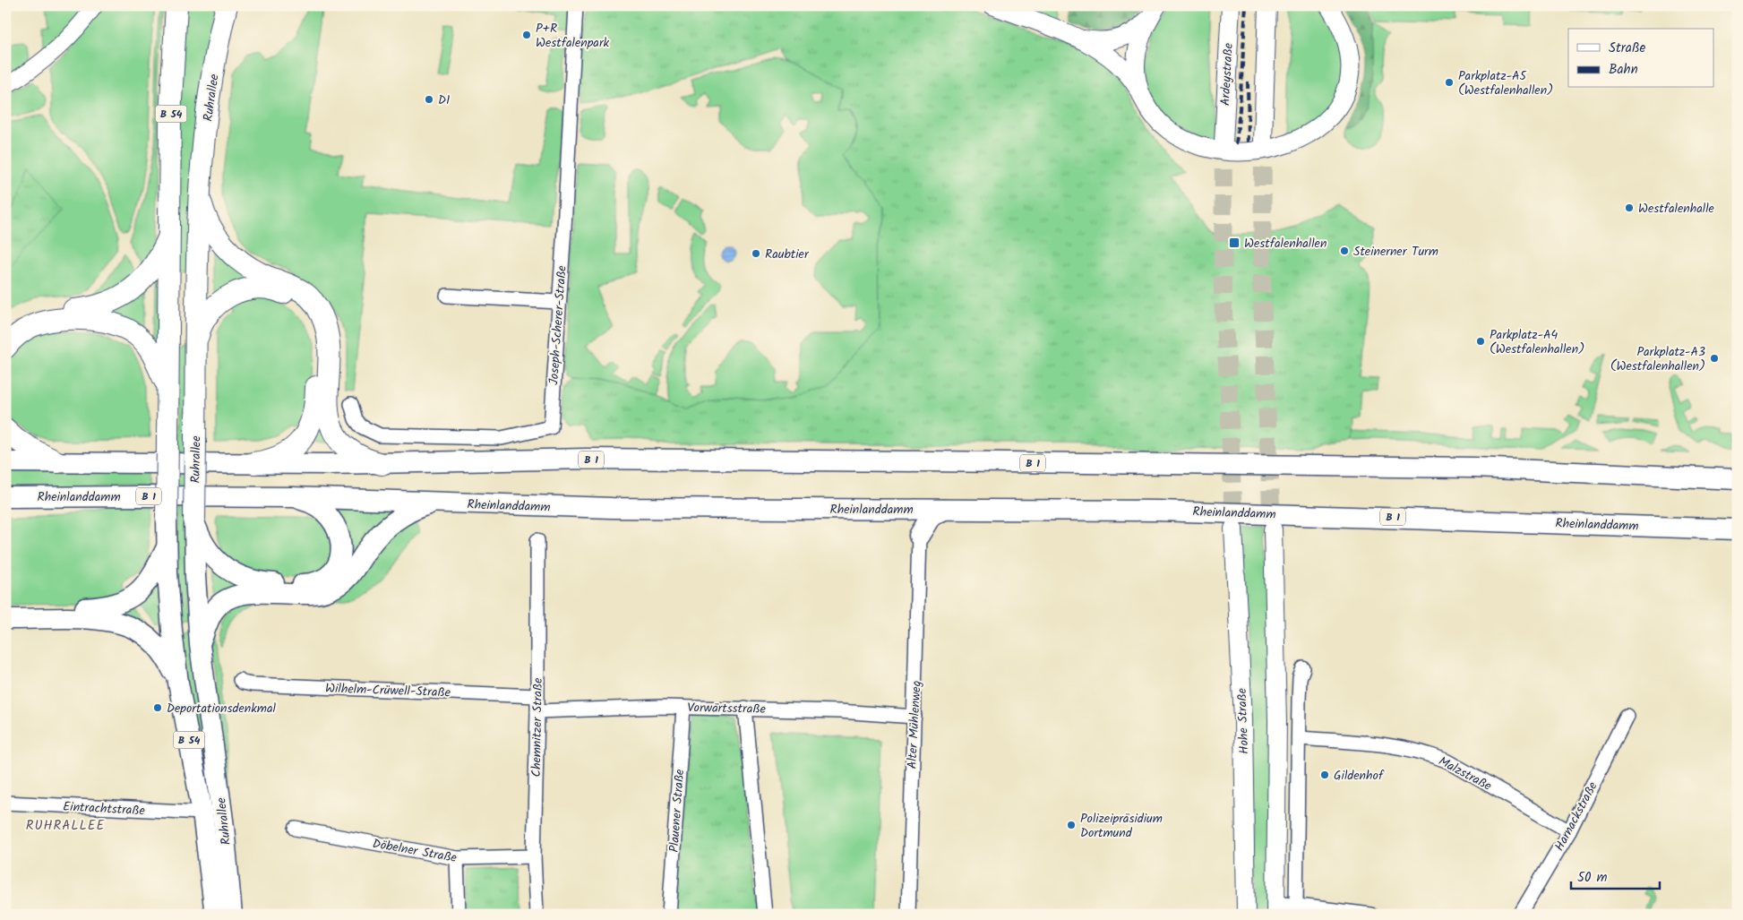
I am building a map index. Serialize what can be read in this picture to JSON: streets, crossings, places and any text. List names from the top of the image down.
{
  "streets": {
    "highway": ["Ruhrallee", "B 54"],
    "main road": [
      "Ardeystraße",
      "B 1",
      "Rheinlanddamm",
      "Hohe Straße"
    ],
    "street": [
      "Joseph-Scherer-Straße",
      "Wilhelm-Crüwell-Straße",
      "Vorwärtsstraße",
      "Alter Mühlenweg",
      "Chemnitzer Straße",
      "Malzstraße",
      "Eintrachtstraße",
      "Plauener Straße",
      "Harnackstraße",
      "Döbelner Straße"
    ]
  },
  "crossings": [
    ["Ruhrallee", "Eintrachtstraße"],
    ["Wilhelm-Crüwell-Straße", "Chemnitzer Straße"],
    ["Vorwärtsstraße", "Alter Mühlenweg"],
    ["Vorwärtsstraße", "Chemnitzer Straße"],
    ["Vorwärtsstraße", "Plauener Straße"],
    ["Chemnitzer Straße", "Döbelner Straße"],
    ["Malzstraße", "Harnackstraße"]
  ],
  "districts": ["RUHRALLEE"],
  "places": {
    "other": [
      "P+R Westfalenpark",
      "Parkplatz-A5 (Westfalenhallen)",
      "D1",
      "Westfalenhalle",
      "Steinerner Turm",
      "Raubtier",
      "Parkplatz-A4 (Westfalenhallen)",
      "Parkplatz-A3 (Westfalenhallen)",
      "Deportationsdenkmal",
      "Gildenhof",
      "Polizeipräsidium Dortmund"
    ],
    "transit": ["Westfalenhallen"]
  },
  "legend": ["Straße", "Bahn"],
  "scale_bar": "50 m"
}
